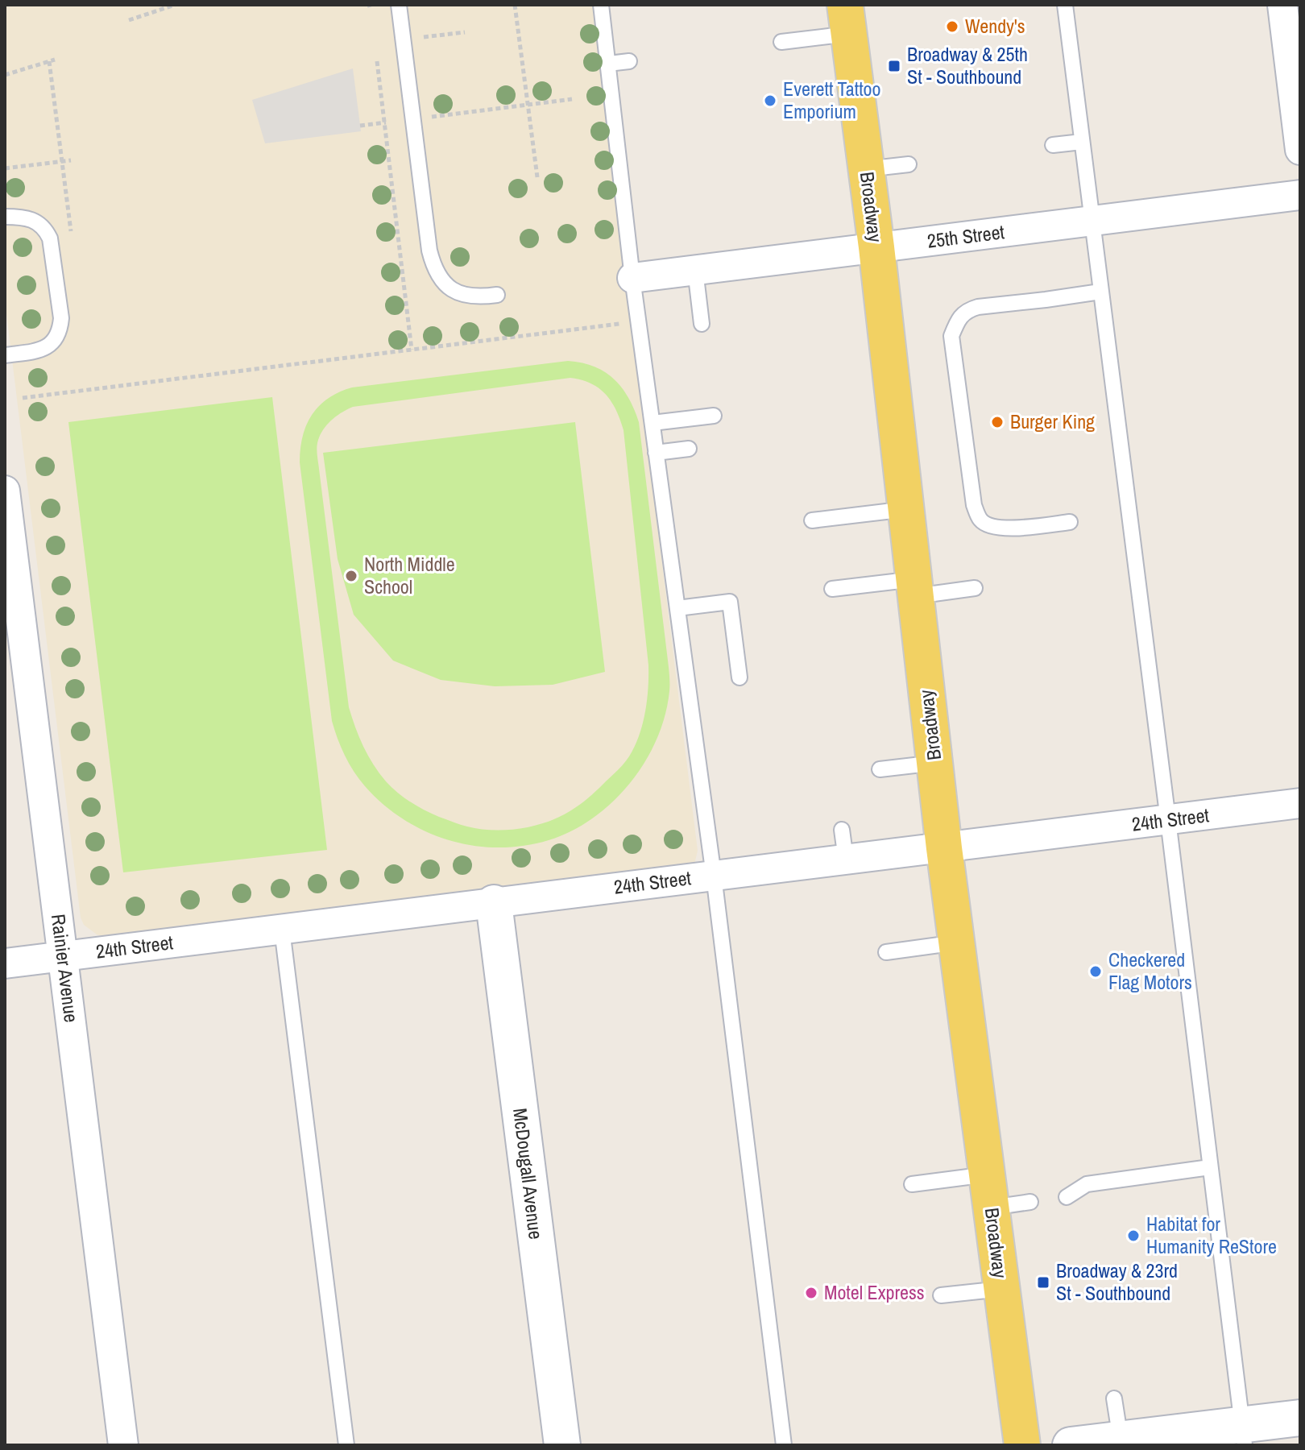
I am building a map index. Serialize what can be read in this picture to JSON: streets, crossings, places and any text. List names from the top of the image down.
{
  "streets": {
    "main road": ["Broadway"],
    "street": [
      "25th Street",
      "24th Street",
      "Rainier Avenue",
      "McDougall Avenue"
    ]
  },
  "crossings": [
    ["Broadway", "25th Street"],
    ["Broadway", "24th Street"],
    ["24th Street", "Rainier Avenue"],
    ["24th Street", "McDougall Avenue"]
  ],
  "places": {
    "other": [
      "Wendy's",
      "Everett Tattoo Emporium",
      "Burger King",
      "North Middle School",
      "Checkered Flag Motors",
      "Habitat for Humanity ReStore",
      "Motel Express"
    ],
    "transit": ["Broadway & 25th St - Southbound", "Broadway & 23rd St - Southbound"]
  }
}
